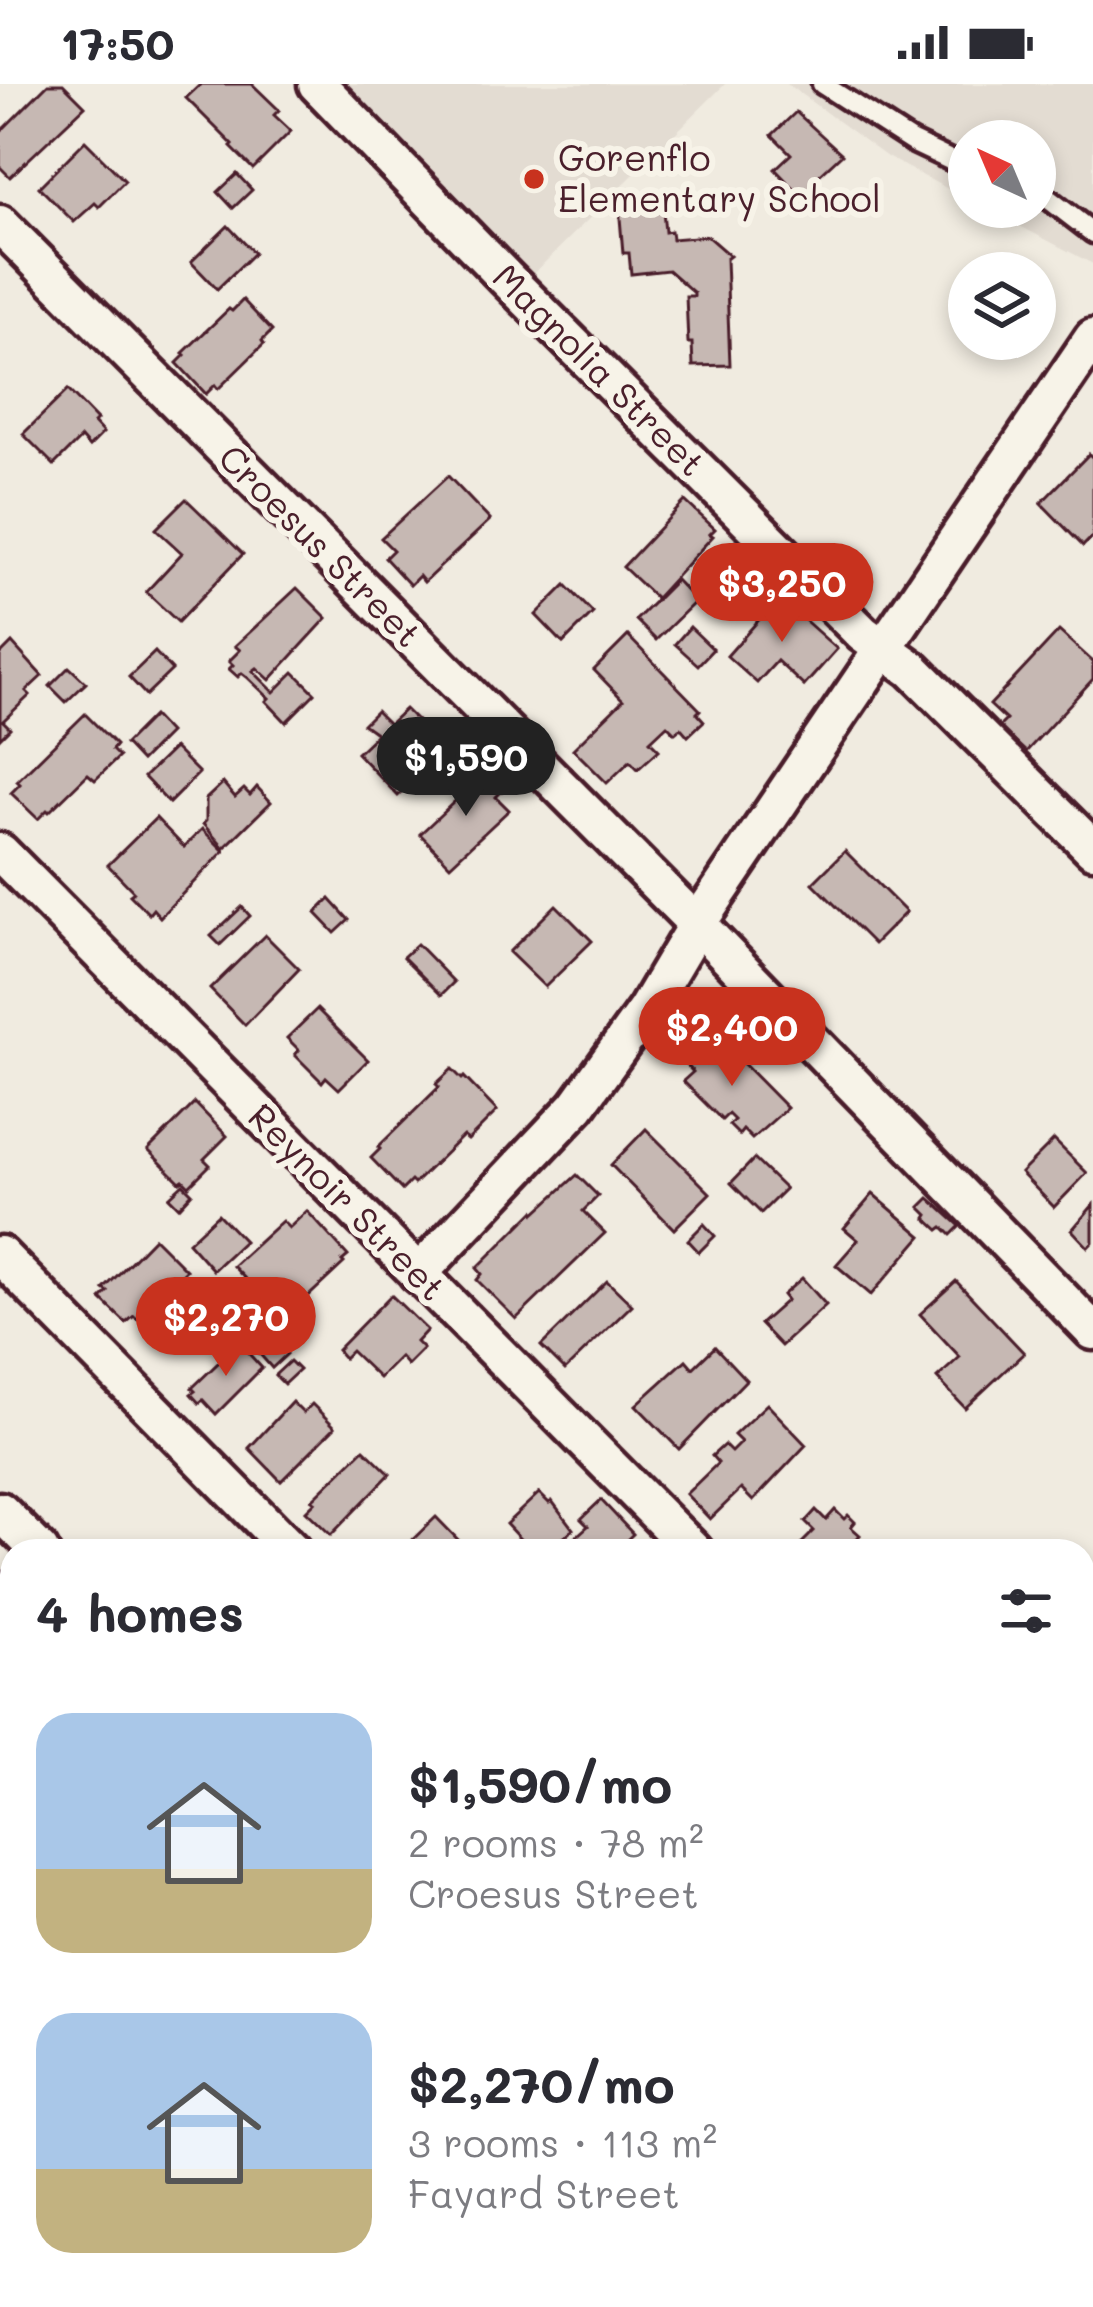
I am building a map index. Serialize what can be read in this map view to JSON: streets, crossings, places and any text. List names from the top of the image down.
{
  "streets": {
    "street": ["Magnolia Street", "Croesus Street", "Reynoir Street"]
  },
  "places": ["Gorenflo Elementary School"],
  "north": "top left",
  "page": {
    "status": "17:50",
    "price": [
      "$3,250",
      "$1,590",
      "$2,400",
      "$2,270"
    ],
    "heading": "4 homes",
    "list": [
      {
        "name": "$1,590/mo",
        "note": "2 rooms · 78 m² · Croesus Street"
      },
      {
        "name": "$2,270/mo",
        "note": "3 rooms · 113 m² · Fayard Street"
      }
    ]
  }
}
